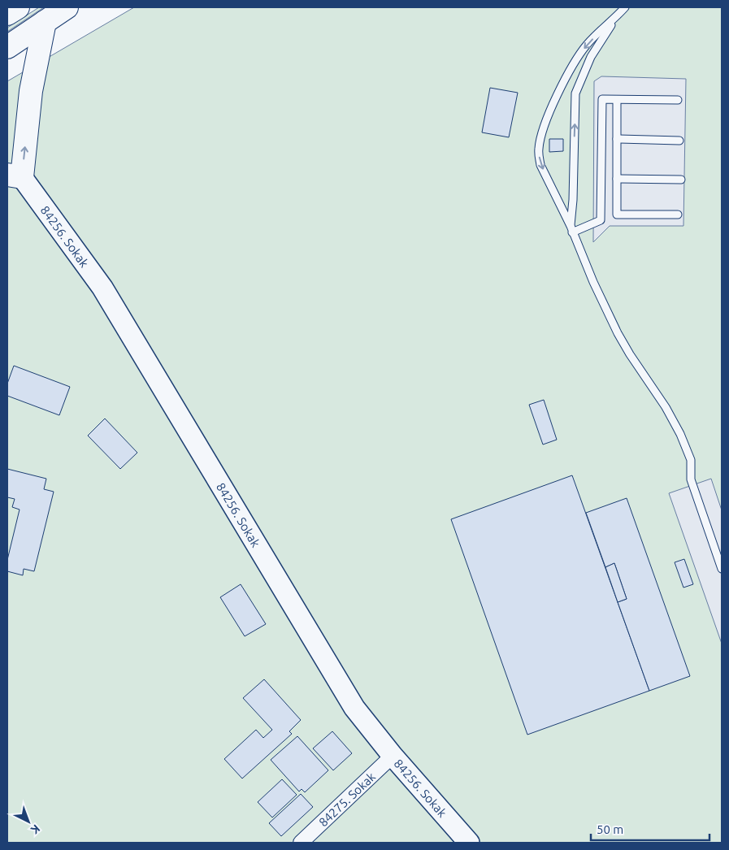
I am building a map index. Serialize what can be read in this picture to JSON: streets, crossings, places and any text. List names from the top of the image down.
{
  "streets": {
    "street": ["84256. Sokak", "84275. Sokak"]
  },
  "crossings": [
    ["84256. Sokak", "84275. Sokak"]
  ],
  "scale_bar": "50 m",
  "north": "bottom right"
}
